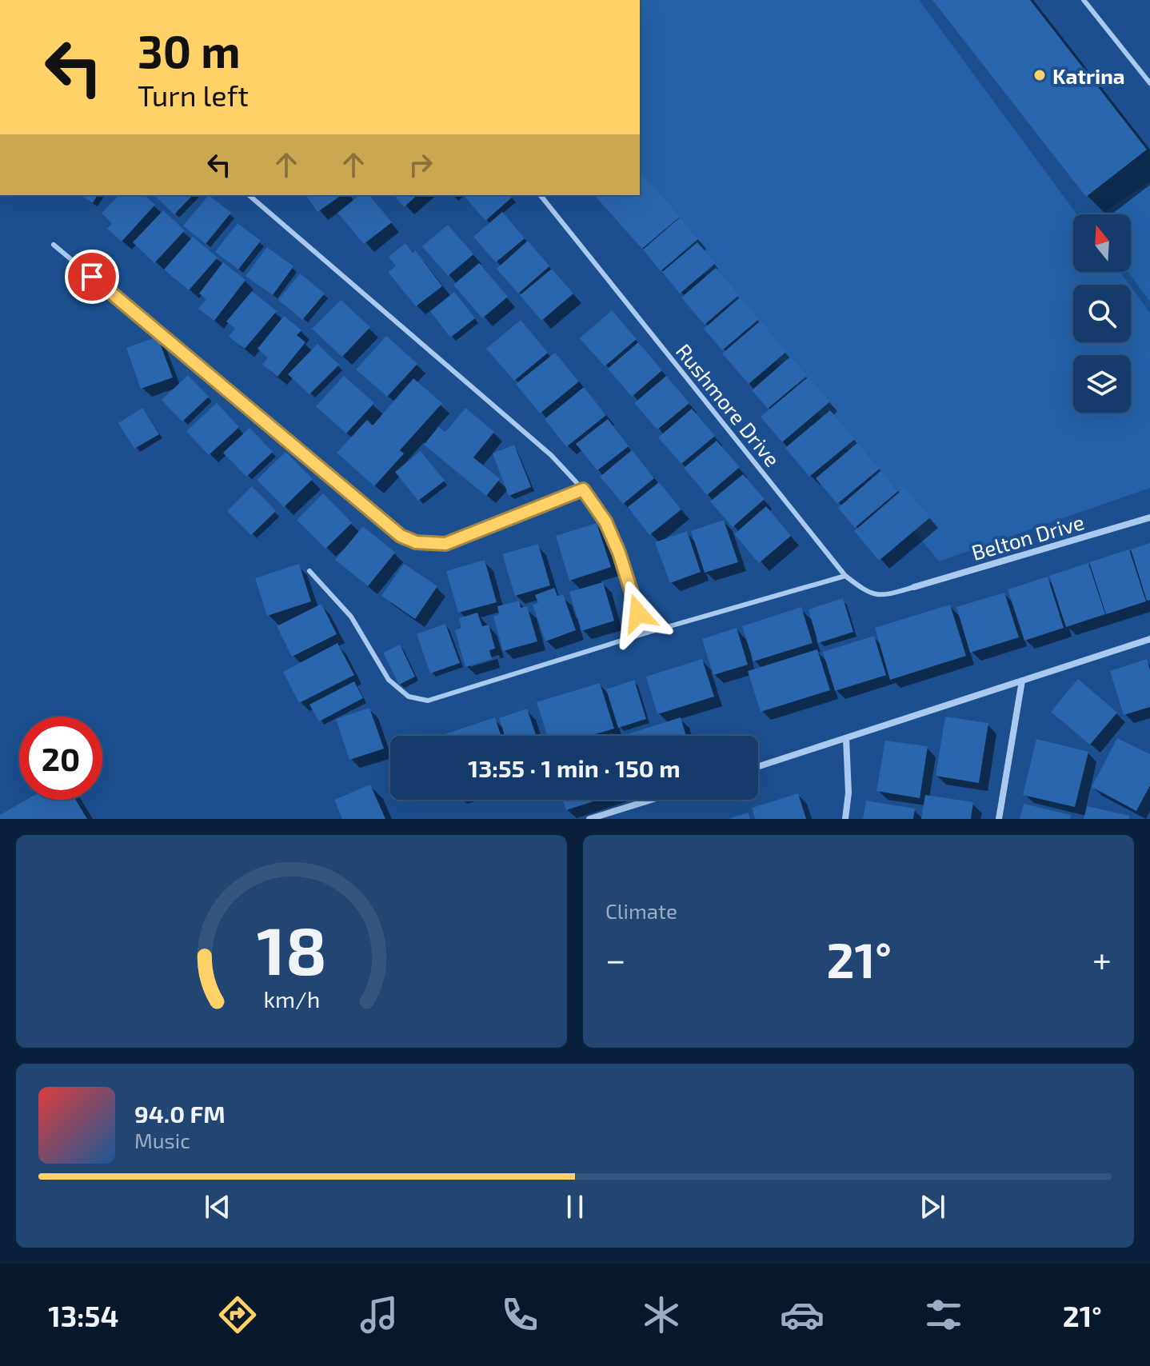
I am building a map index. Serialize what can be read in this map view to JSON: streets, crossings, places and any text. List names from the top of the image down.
{
  "streets": {
    "street": ["Belton Drive"],
    "lane": ["Rushmore Drive"]
  },
  "crossings": [
    ["Rushmore Drive", "Belton Drive"]
  ],
  "places": ["Katrina"],
  "north": "top",
  "page": {
    "turn": ["30 m", "Turn left"],
    "limit": "20",
    "trip": "13:55 · 1 min · 150 m",
    "tile": "Climate",
    "heat": ["−", "21°", "+"],
    "song": ["94.0 FM", "Music"],
    "tabs": ["13:54", "21°"],
    "gauge": ["18", "km/h"]
  }
}
